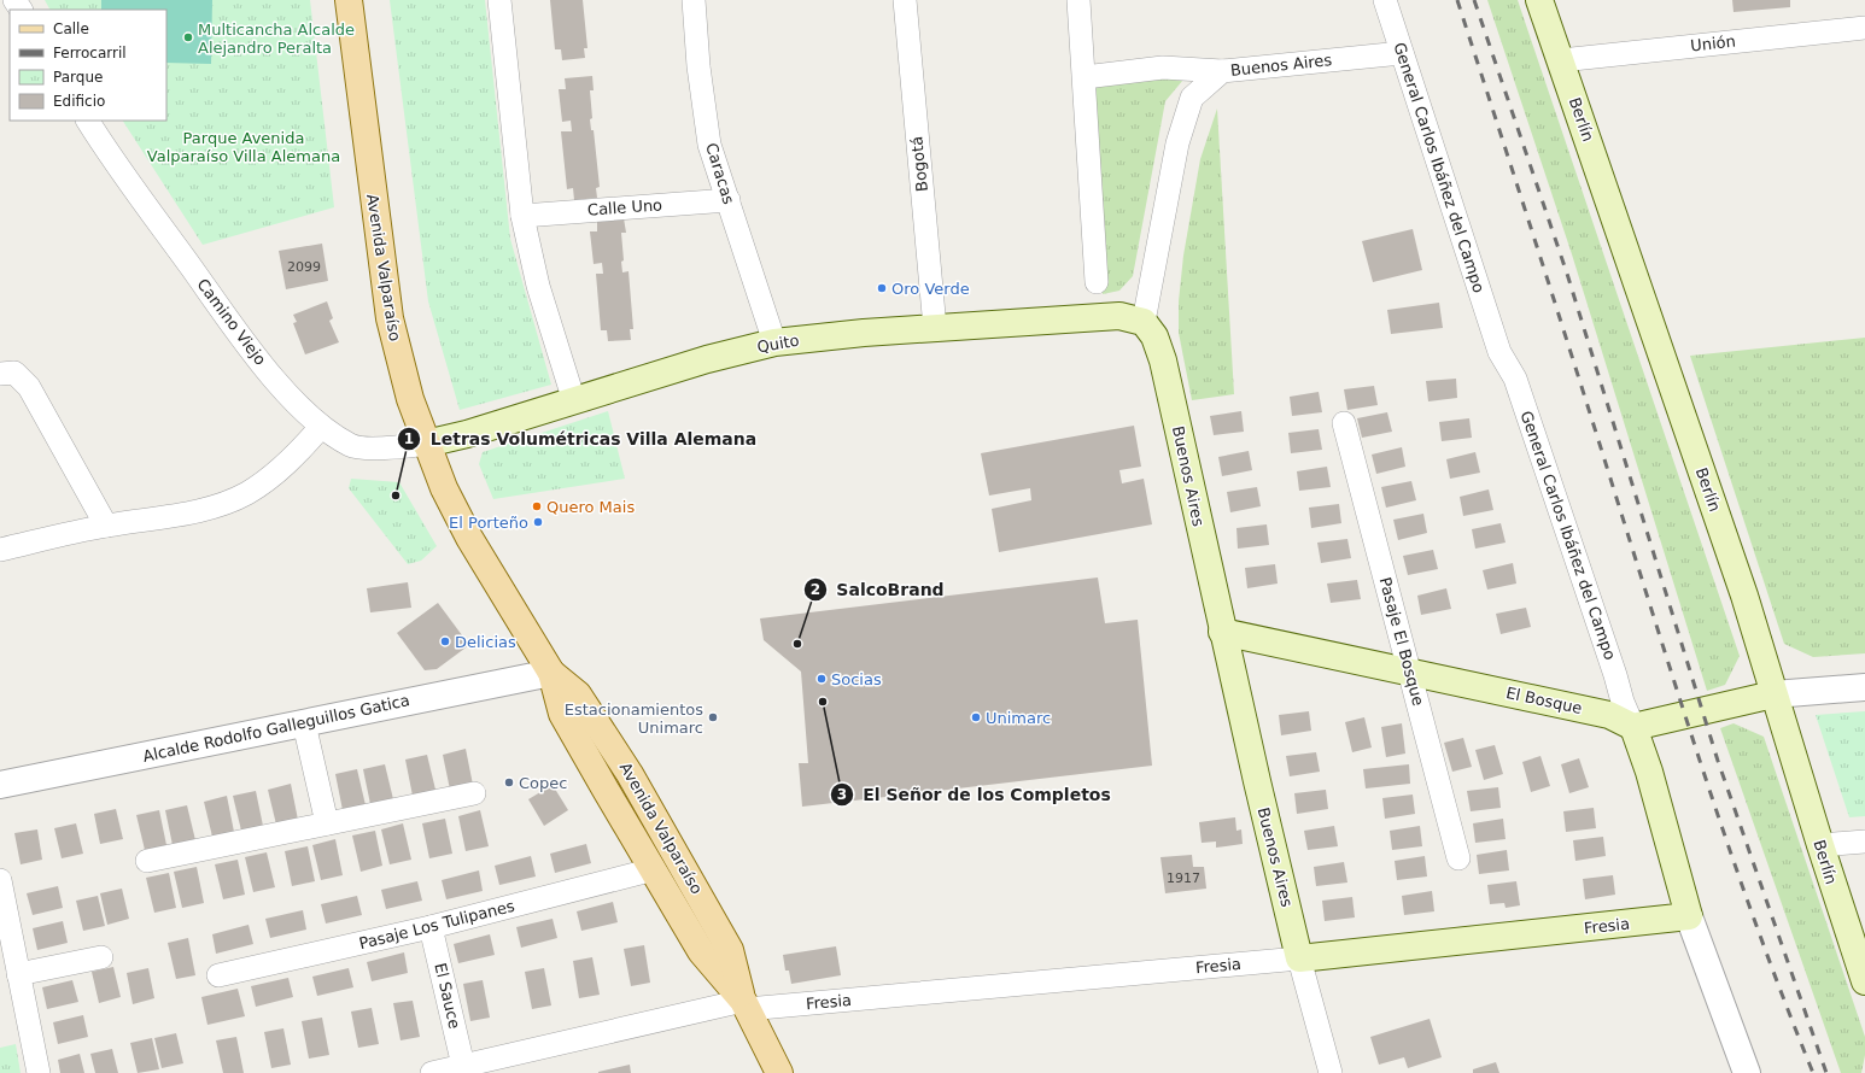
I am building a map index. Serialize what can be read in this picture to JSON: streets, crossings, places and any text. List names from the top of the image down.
{
  "streets": {
    "main road": [
      "Buenos Aires",
      "Berlín",
      "General Carlos Ibáñez del Campo",
      "Avenida Valparaíso",
      "Quito",
      "El Bosque",
      "Fresia"
    ],
    "street": [
      "Unión",
      "Bogotá",
      "Caracas",
      "Calle Uno",
      "Camino Viejo",
      "Pasaje El Bosque",
      "Alcalde Rodolfo Galleguillos Gatica",
      "Pasaje Los Tulipanes",
      "El Sauce"
    ]
  },
  "crossings": [
    ["Unión", "Berlín"],
    ["Buenos Aires", "General Carlos Ibáñez del Campo"],
    ["Buenos Aires", "Quito"],
    ["Buenos Aires", "El Bosque"],
    ["Buenos Aires", "Fresia"],
    ["Bogotá", "Quito"],
    ["General Carlos Ibáñez del Campo", "El Bosque"],
    ["General Carlos Ibáñez del Campo", "Fresia"],
    ["Caracas", "Calle Uno"],
    ["Caracas", "Quito"],
    ["Avenida Valparaíso", "Camino Viejo"],
    ["Avenida Valparaíso", "Quito"],
    ["Avenida Valparaíso", "Alcalde Rodolfo Galleguillos Gatica"],
    ["Avenida Valparaíso", "Pasaje Los Tulipanes"],
    ["Avenida Valparaíso", "Fresia"],
    ["Camino Viejo", "Quito"],
    ["Pasaje El Bosque", "El Bosque"],
    ["Pasaje Los Tulipanes", "El Sauce"],
    ["Fresia", "El Sauce"]
  ],
  "parks": ["Parque Avenida Valparaíso Villa Alemana"],
  "places": [
    "Multicancha Alcalde Alejandro Peralta",
    "Oro Verde",
    "Letras Volumétricas Villa Alemana",
    "Quero Mais",
    "El Porteño",
    "Delicias",
    "SalcoBrand",
    "Socias",
    "El Señor de los Completos",
    "Estacionamientos Unimarc",
    "Unimarc",
    "Copec"
  ],
  "house_numbers": ["2099", "1917"],
  "legend": [
    "Calle",
    "Ferrocarril",
    "Parque",
    "Edificio"
  ]
}
